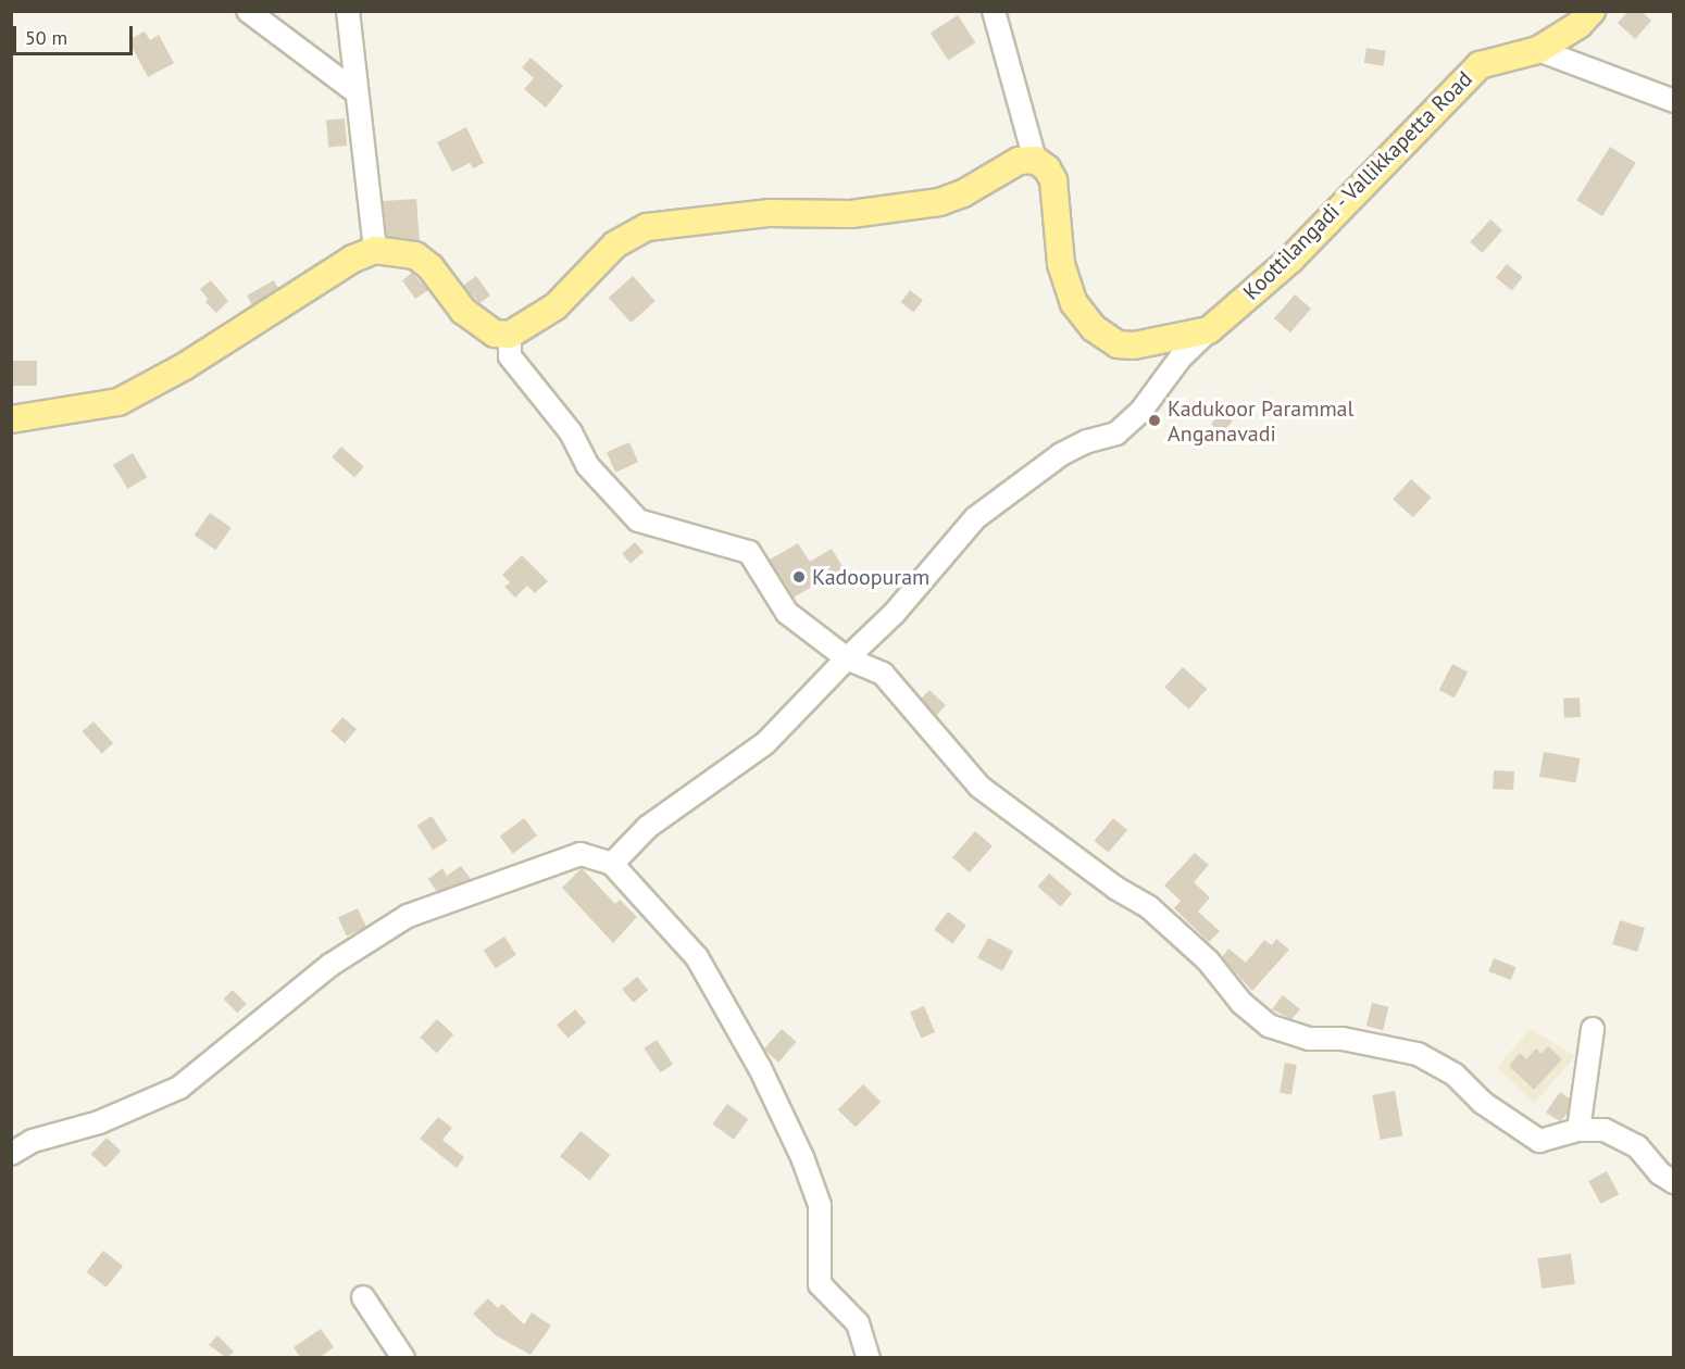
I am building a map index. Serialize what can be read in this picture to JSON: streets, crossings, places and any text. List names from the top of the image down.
{
  "streets": {
    "main road": ["Koottilangadi - Vallikkapetta Road"]
  },
  "places": ["Kadukoor Parammal Anganavadi", "Kadoopuram"],
  "scale_bar": "50 m"
}
